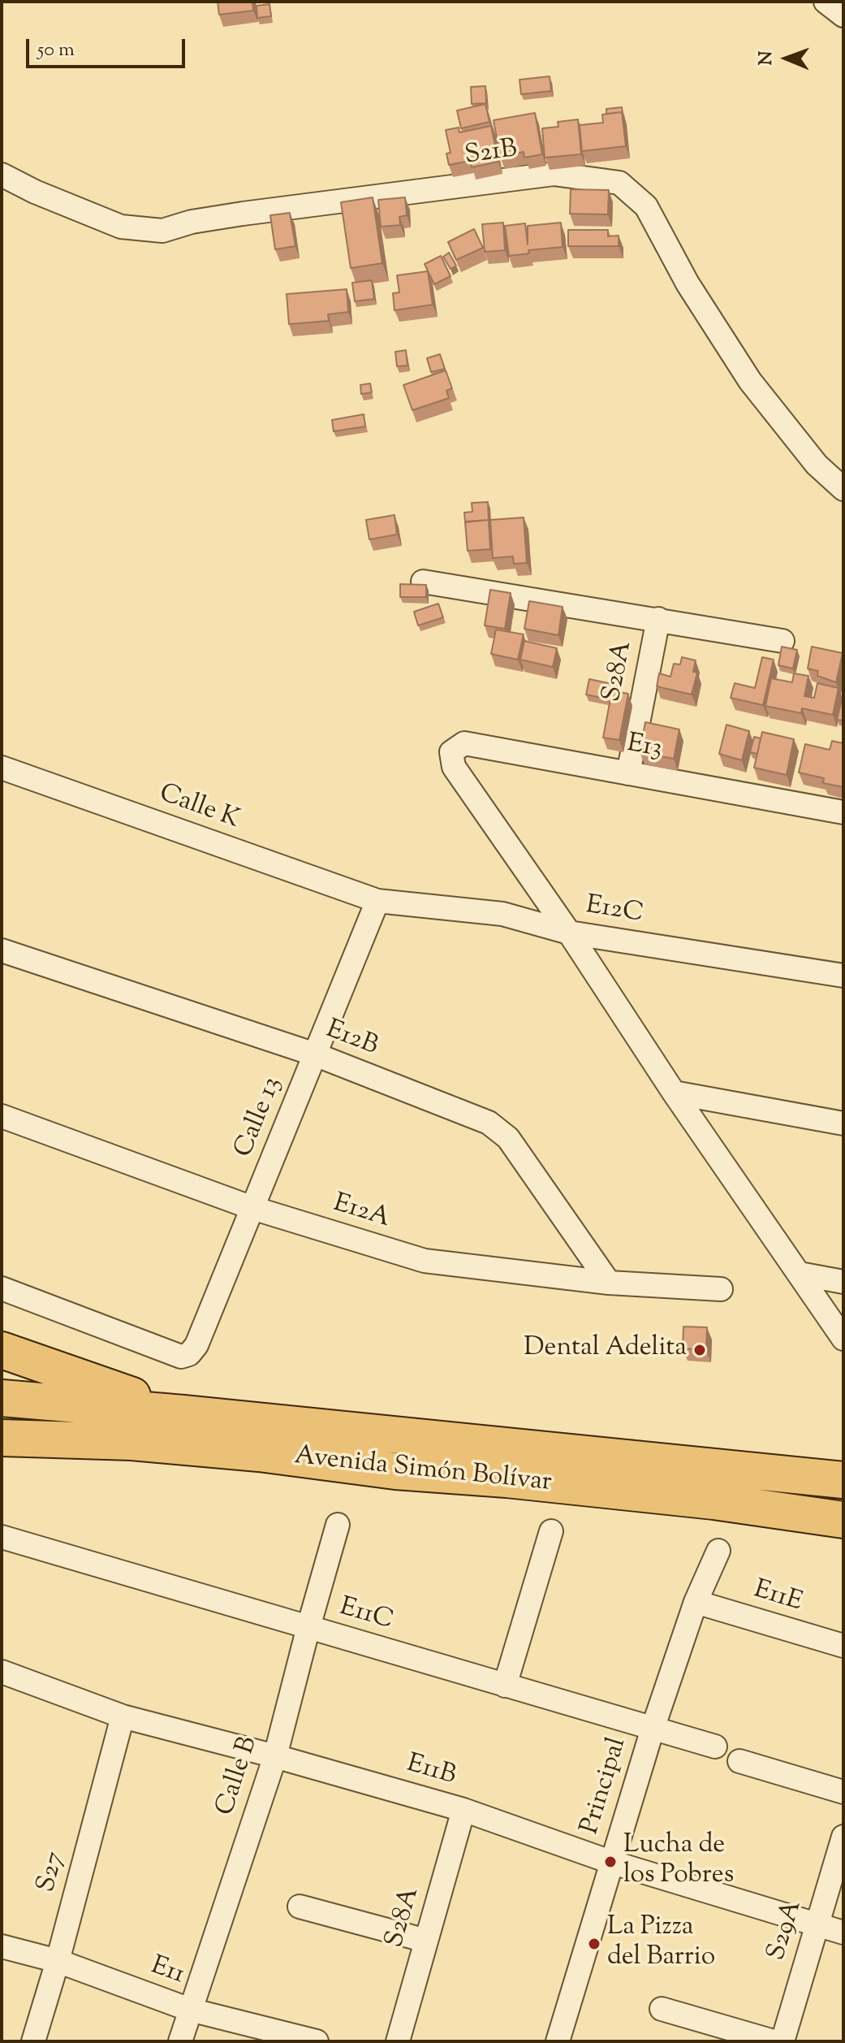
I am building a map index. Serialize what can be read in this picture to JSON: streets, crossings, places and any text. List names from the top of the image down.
{
  "streets": {
    "highway": ["Avenida Simón Bolívar"],
    "street": [
      "S21B",
      "S28A",
      "E13",
      "Calle K",
      "E12C",
      "E12B",
      "Calle 13",
      "E12A",
      "E11E",
      "E11C",
      "E11B",
      "Calle B",
      "Principal",
      "S27",
      "S29A",
      "E11"
    ]
  },
  "crossings": [
    ["S28A", "E13"],
    ["S28A", "E11B"],
    ["E13", "E12C"],
    ["Calle K", "E12C"],
    ["Calle K", "Calle 13"],
    ["E12C", "Calle 13"],
    ["E12B", "Calle 13"],
    ["E12B", "E12A"],
    ["Calle 13", "E12A"],
    ["E11E", "Principal"],
    ["E11C", "Calle B"],
    ["E11C", "Principal"],
    ["E11B", "Calle B"],
    ["E11B", "Principal"],
    ["E11B", "S27"],
    ["E11B", "S29A"],
    ["Calle B", "E11"],
    ["S27", "E11"]
  ],
  "places": ["Dental Adelita", "Lucha de los Pobres", "La Pizza del Barrio"],
  "scale_bar": "50 m",
  "north": "left"
}
